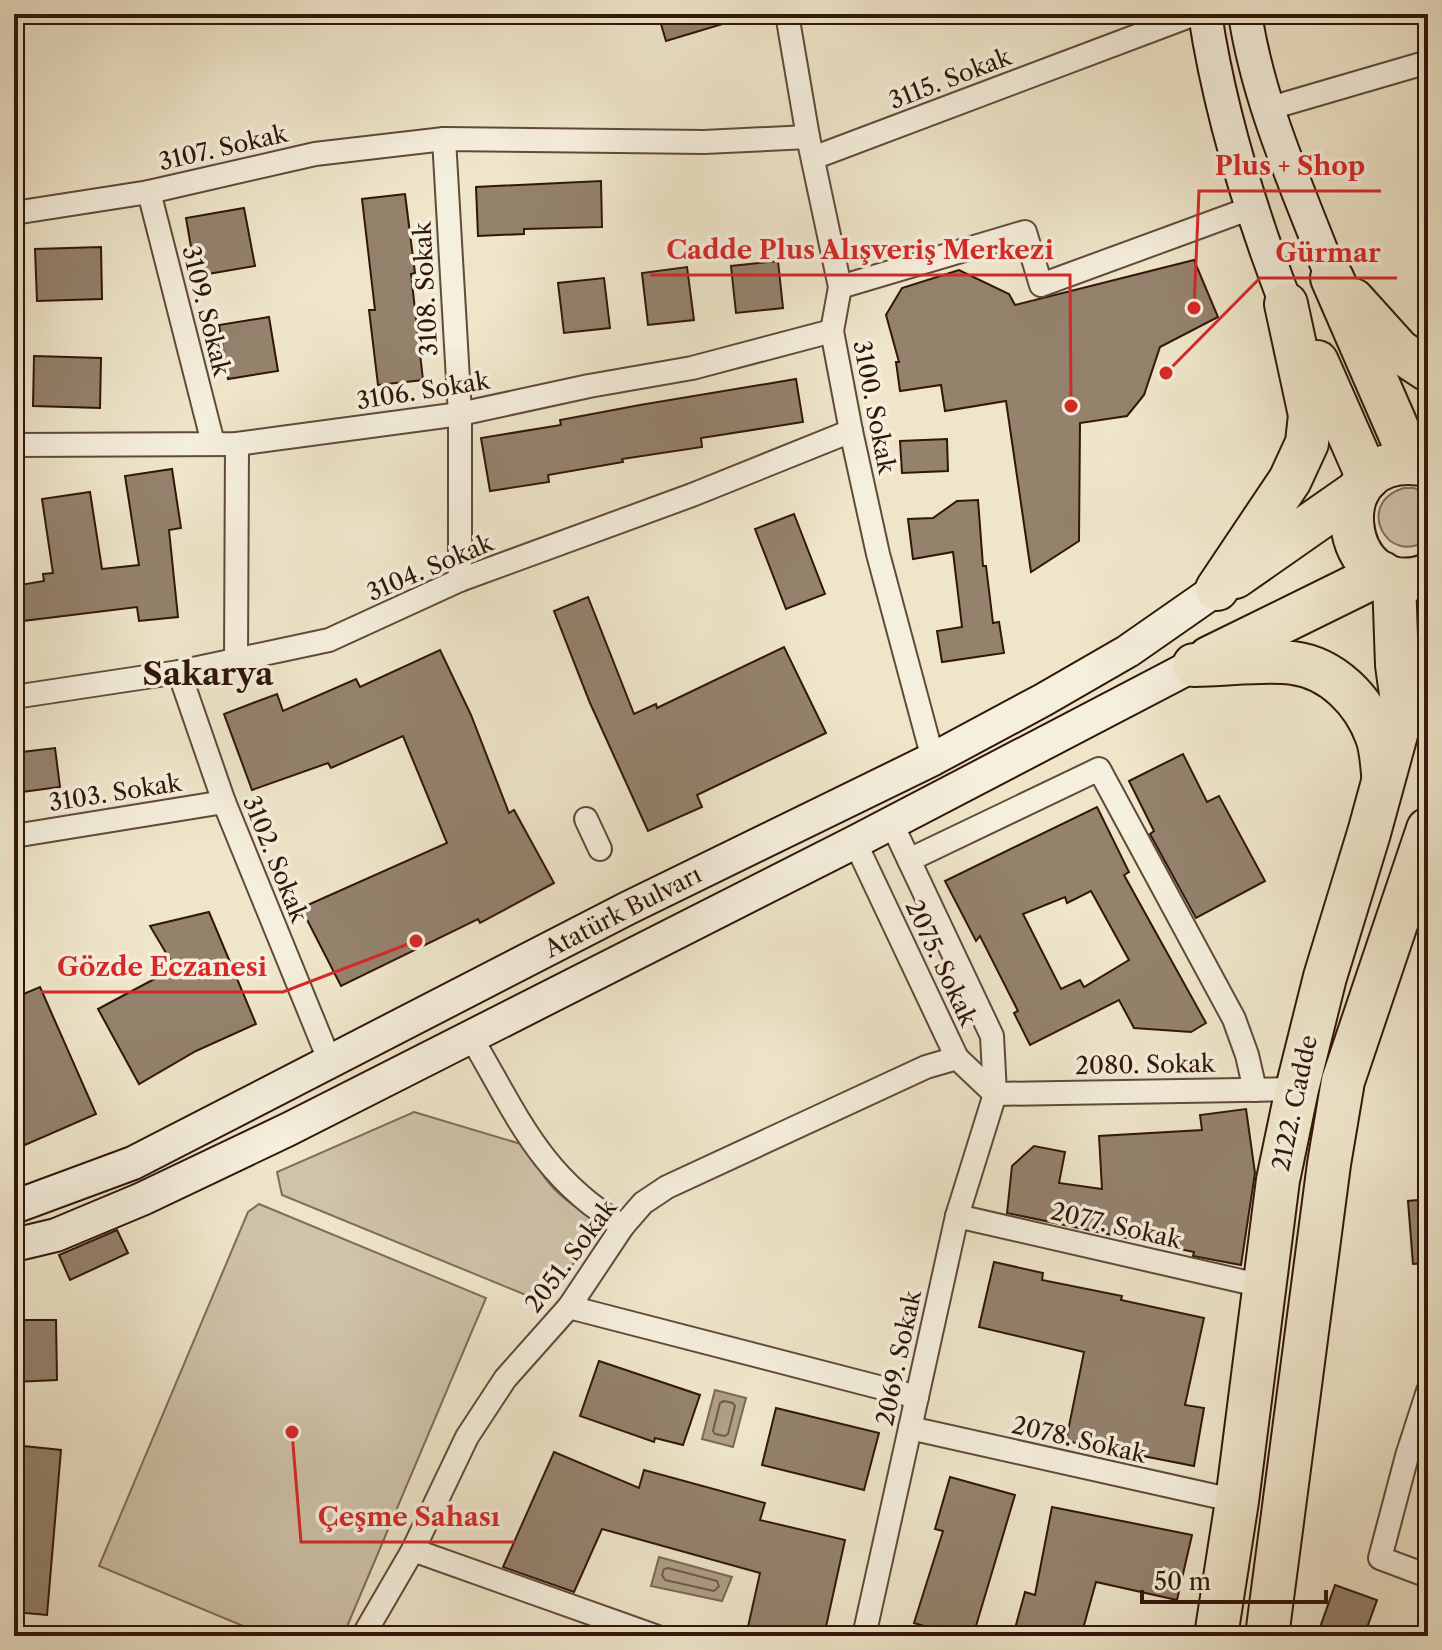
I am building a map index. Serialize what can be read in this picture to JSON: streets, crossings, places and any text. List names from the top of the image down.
{
  "streets": {
    "highway": ["2122. Cadde"],
    "main road": ["Atatürk Bulvarı"],
    "street": [
      "3115. Sokak",
      "3107. Sokak",
      "3108. Sokak",
      "3109. Sokak",
      "3106. Sokak",
      "3100. Sokak",
      "3104. Sokak",
      "3103. Sokak",
      "3102. Sokak",
      "2075. Sokak",
      "2080. Sokak",
      "2077. Sokak",
      "2051. Sokak",
      "2069. Sokak",
      "2078. Sokak"
    ]
  },
  "crossings": [
    ["3115. Sokak", "3107. Sokak"],
    ["3115. Sokak", "3108. Sokak"],
    ["3115. Sokak", "3100. Sokak"],
    ["3107. Sokak", "3108. Sokak"],
    ["3107. Sokak", "3109. Sokak"],
    ["3108. Sokak", "3106. Sokak"],
    ["3108. Sokak", "3104. Sokak"],
    ["3109. Sokak", "3106. Sokak"],
    ["3106. Sokak", "3100. Sokak"],
    ["3100. Sokak", "3104. Sokak"],
    ["3100. Sokak", "Atatürk Bulvarı"],
    ["3104. Sokak", "3102. Sokak"],
    ["3103. Sokak", "3102. Sokak"],
    ["3102. Sokak", "Atatürk Bulvarı"],
    ["Atatürk Bulvarı", "2075. Sokak"],
    ["2075. Sokak", "2080. Sokak"],
    ["2075. Sokak", "2051. Sokak"],
    ["2075. Sokak", "2069. Sokak"],
    ["2080. Sokak", "2122. Cadde"],
    ["2080. Sokak", "2069. Sokak"],
    ["2122. Cadde", "2077. Sokak"],
    ["2122. Cadde", "2078. Sokak"],
    ["2077. Sokak", "2069. Sokak"],
    ["2069. Sokak", "2078. Sokak"]
  ],
  "districts": ["Sakarya"],
  "places": [
    "Plus + Shop",
    "Gürmar",
    "Cadde Plus Alışveriş Merkezi",
    "Gözde Eczanesi",
    "Çeşme Sahası"
  ],
  "scale_bar": "50 m"
}
